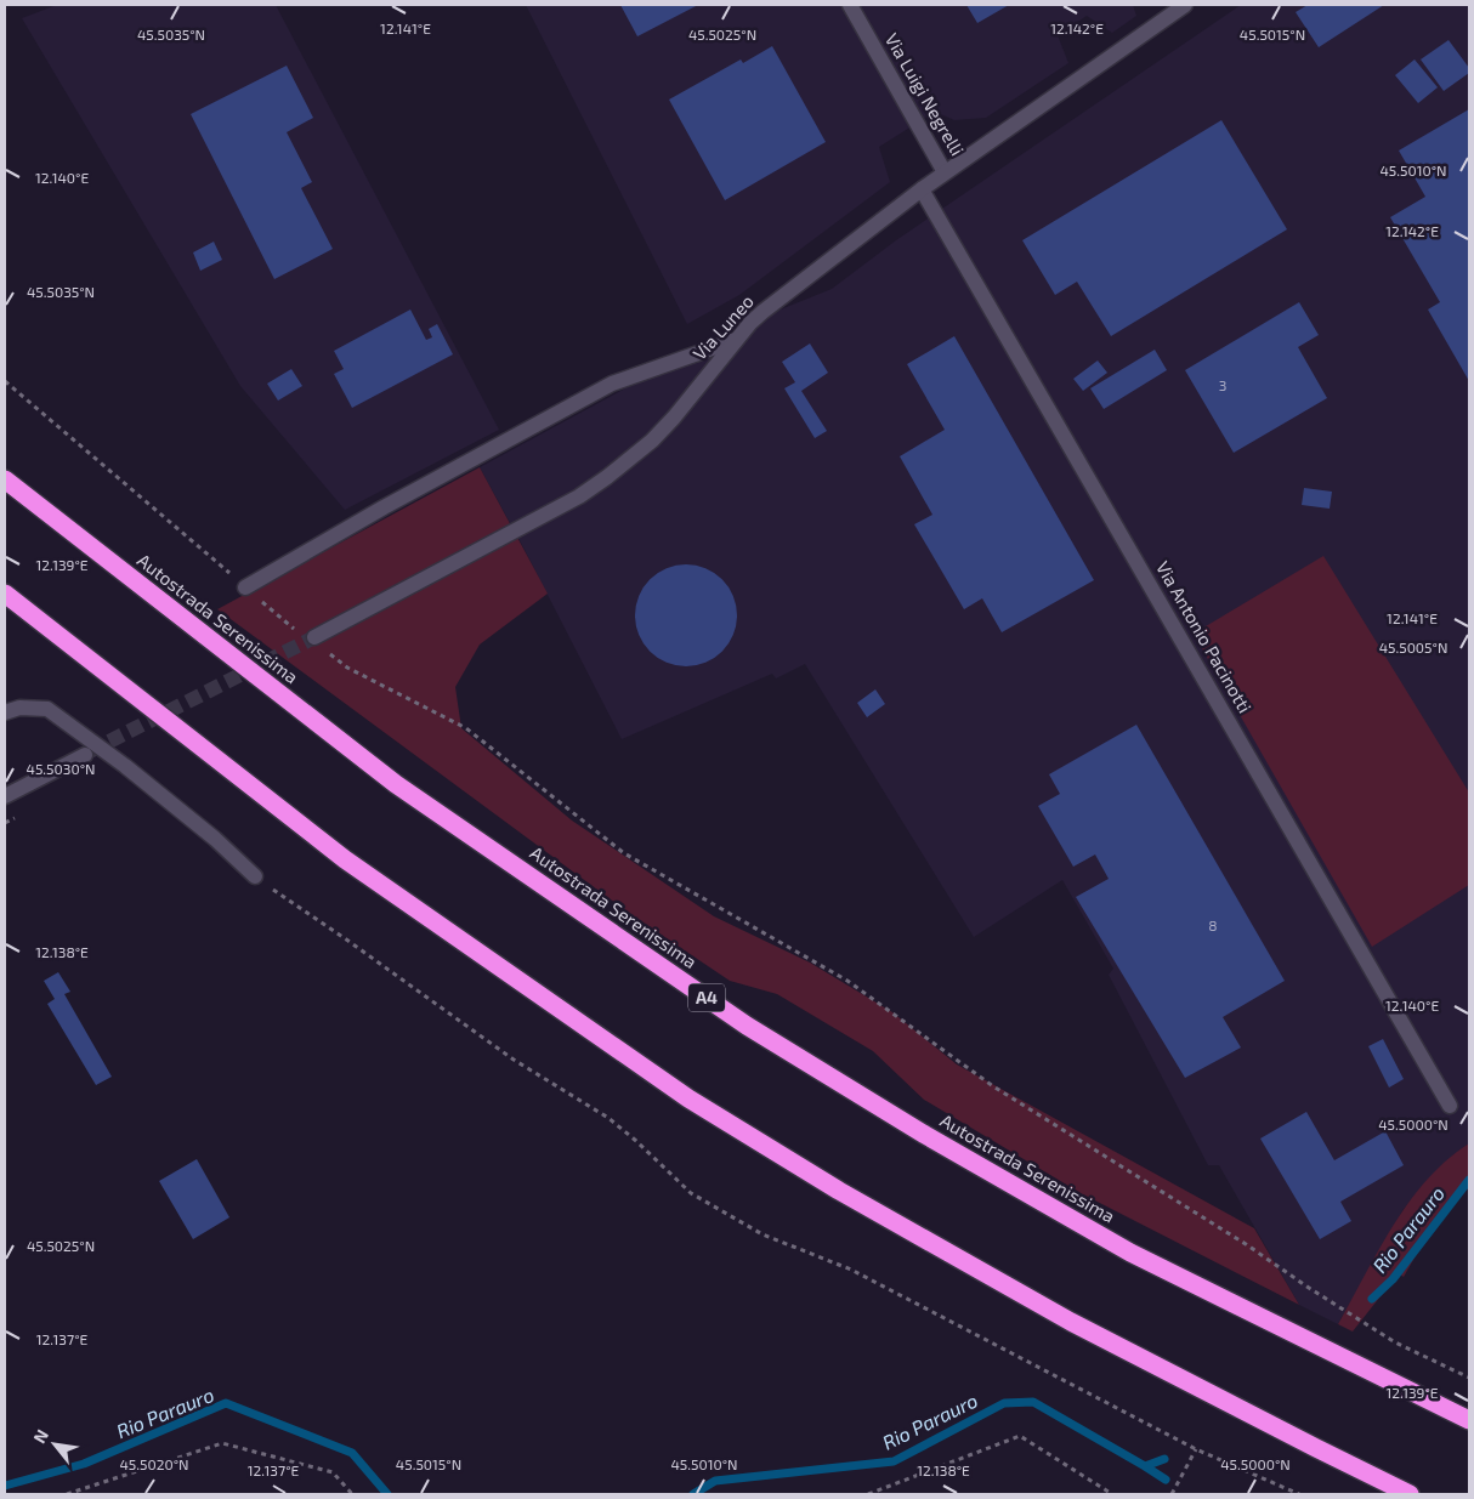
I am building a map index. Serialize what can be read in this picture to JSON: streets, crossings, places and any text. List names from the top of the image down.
{
  "streets": {
    "highway": ["Autostrada Serenissima", "A4"],
    "street": ["Via Luigi Negrelli", "Via Luneo", "Via Antonio Pacinotti"]
  },
  "crossings": [
    ["Via Luigi Negrelli", "Via Luneo"],
    ["Via Luneo", "Via Antonio Pacinotti"]
  ],
  "water": ["Rio Parauro"],
  "house_numbers": ["3", "8"],
  "north": "top left",
  "coordinates": [
    "12.141°E",
    "12.142°E",
    "45.5035°N",
    "45.5025°N",
    "45.5015°N",
    "45.5010°N",
    "12.140°E",
    "12.139°E",
    "45.5005°N",
    "45.5030°N",
    "12.138°E",
    "45.5000°N",
    "12.137°E",
    "45.5020°N"
  ]
}
